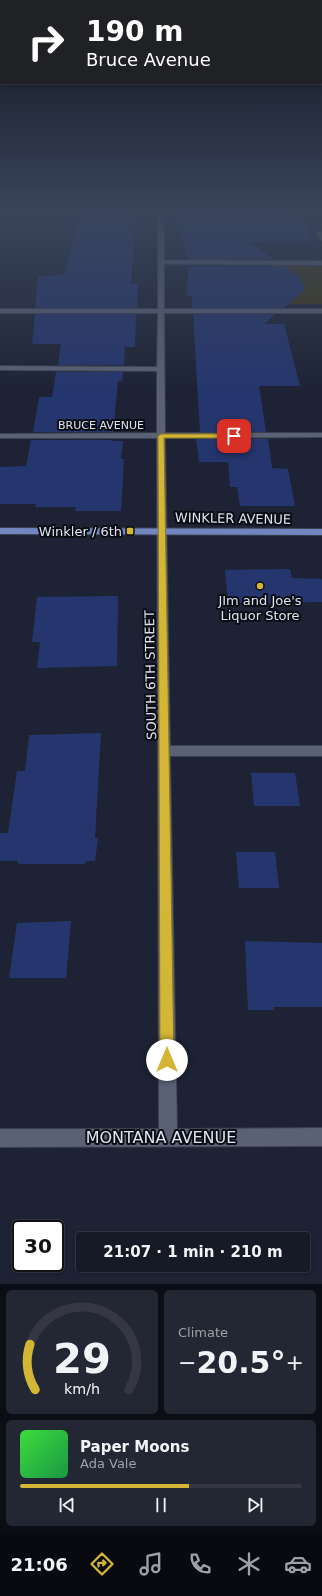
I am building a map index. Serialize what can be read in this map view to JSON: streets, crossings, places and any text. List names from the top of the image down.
{
  "streets": {
    "main road": ["WINKLER AVENUE"],
    "street": ["BRUCE AVENUE", "SOUTH 6TH STREET", "MONTANA AVENUE"]
  },
  "crossings": [
    ["BRUCE AVENUE", "SOUTH 6TH STREET"],
    ["WINKLER AVENUE", "SOUTH 6TH STREET"],
    ["SOUTH 6TH STREET", "MONTANA AVENUE"]
  ],
  "places": {
    "transit": ["Winkler / 6th"],
    "other": ["JIm and Joe's Liquor Store"]
  },
  "page": {
    "turn": ["190 m", "Bruce Avenue"],
    "limit": "30",
    "trip": "21:07 · 1 min · 210 m",
    "tile": "Climate",
    "heat": ["−", "20.5°", "+"],
    "song": ["Paper Moons", "Ada Vale"],
    "tabs": "21:06",
    "gauge": ["29", "km/h"]
  }
}
